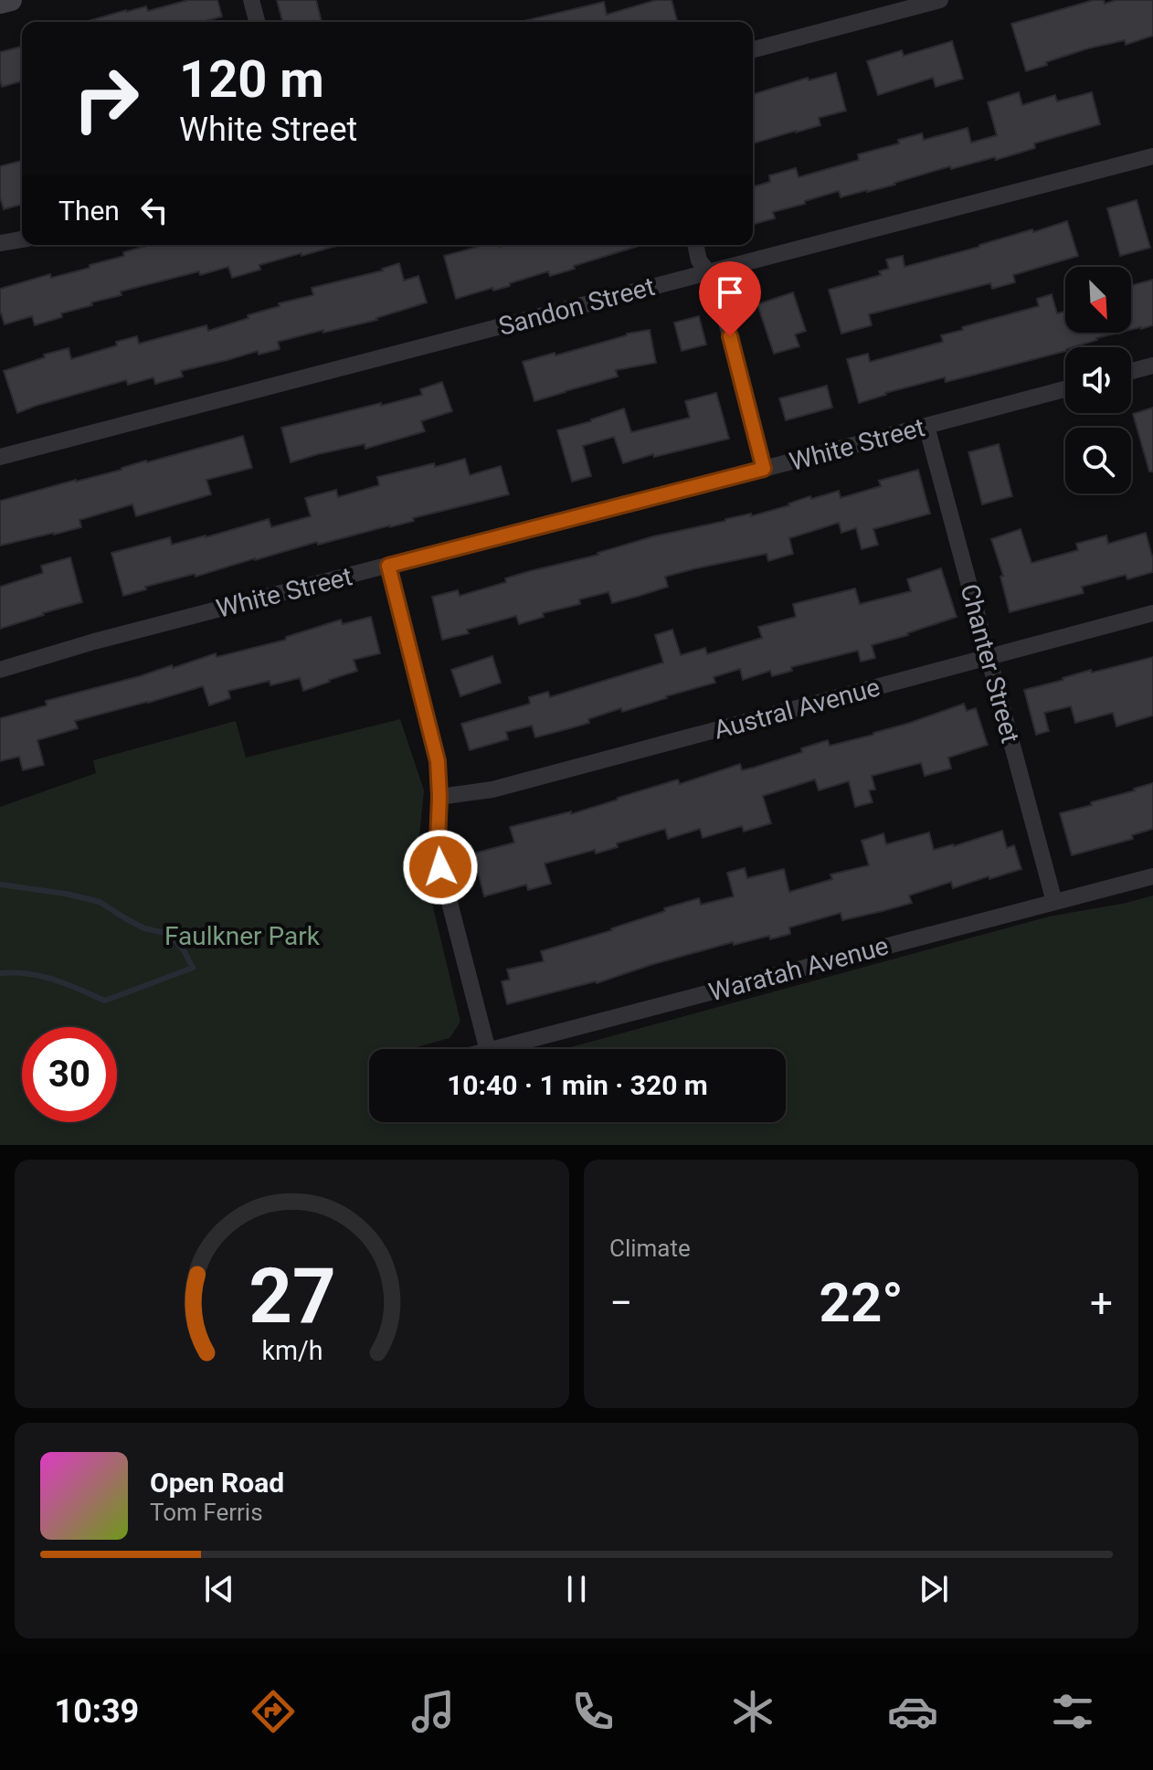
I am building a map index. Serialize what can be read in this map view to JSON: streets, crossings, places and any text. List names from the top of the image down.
{
  "streets": {
    "street": [
      "Sandon Street",
      "White Street",
      "Chanter Street",
      "Austral Avenue",
      "Waratah Avenue"
    ]
  },
  "crossings": [
    ["White Street", "Chanter Street"],
    ["Chanter Street", "Austral Avenue"],
    ["Chanter Street", "Waratah Avenue"]
  ],
  "parks": ["Faulkner Park"],
  "north": "bottom right",
  "page": {
    "turn": ["120 m", "White Street"],
    "then": "Then",
    "limit": "30",
    "trip": "10:40 · 1 min · 320 m",
    "tile": "Climate",
    "heat": ["−", "22°", "+"],
    "song": ["Open Road", "Tom Ferris"],
    "tabs": "10:39",
    "gauge": ["27", "km/h"]
  }
}
